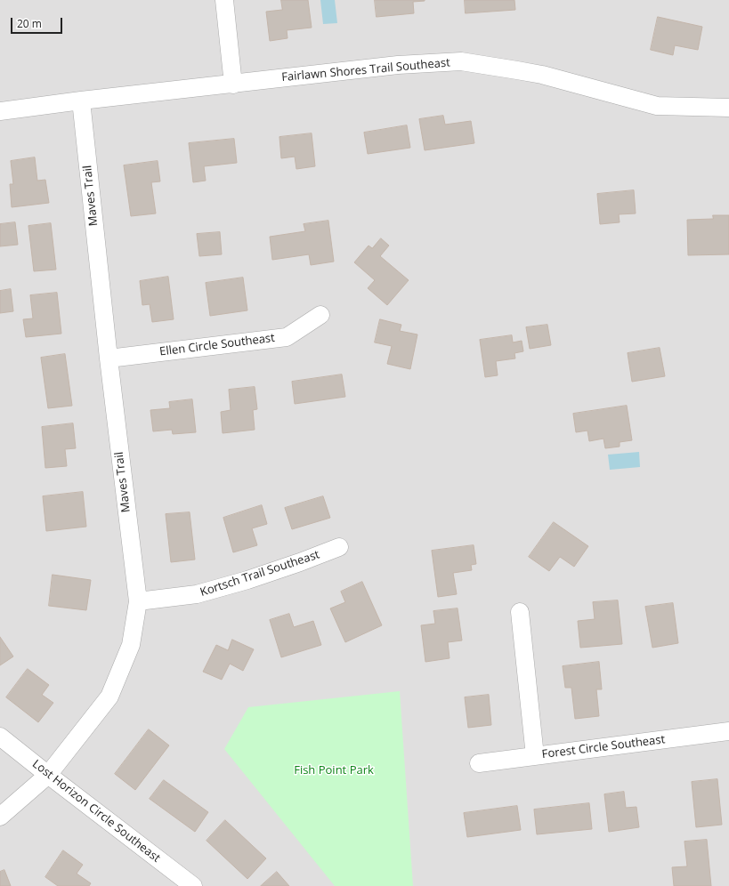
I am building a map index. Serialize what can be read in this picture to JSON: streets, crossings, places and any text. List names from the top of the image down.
{
  "streets": {
    "street": [
      "Fairlawn Shores Trail Southeast",
      "Maves Trail",
      "Ellen Circle Southeast",
      "Kortsch Trail Southeast",
      "Forest Circle Southeast",
      "Lost Horizon Circle Southeast"
    ]
  },
  "crossings": [
    ["Fairlawn Shores Trail Southeast", "Maves Trail"],
    ["Maves Trail", "Ellen Circle Southeast"],
    ["Maves Trail", "Kortsch Trail Southeast"],
    ["Maves Trail", "Lost Horizon Circle Southeast"]
  ],
  "parks": ["Fish Point Park"],
  "scale_bar": "20 m"
}
